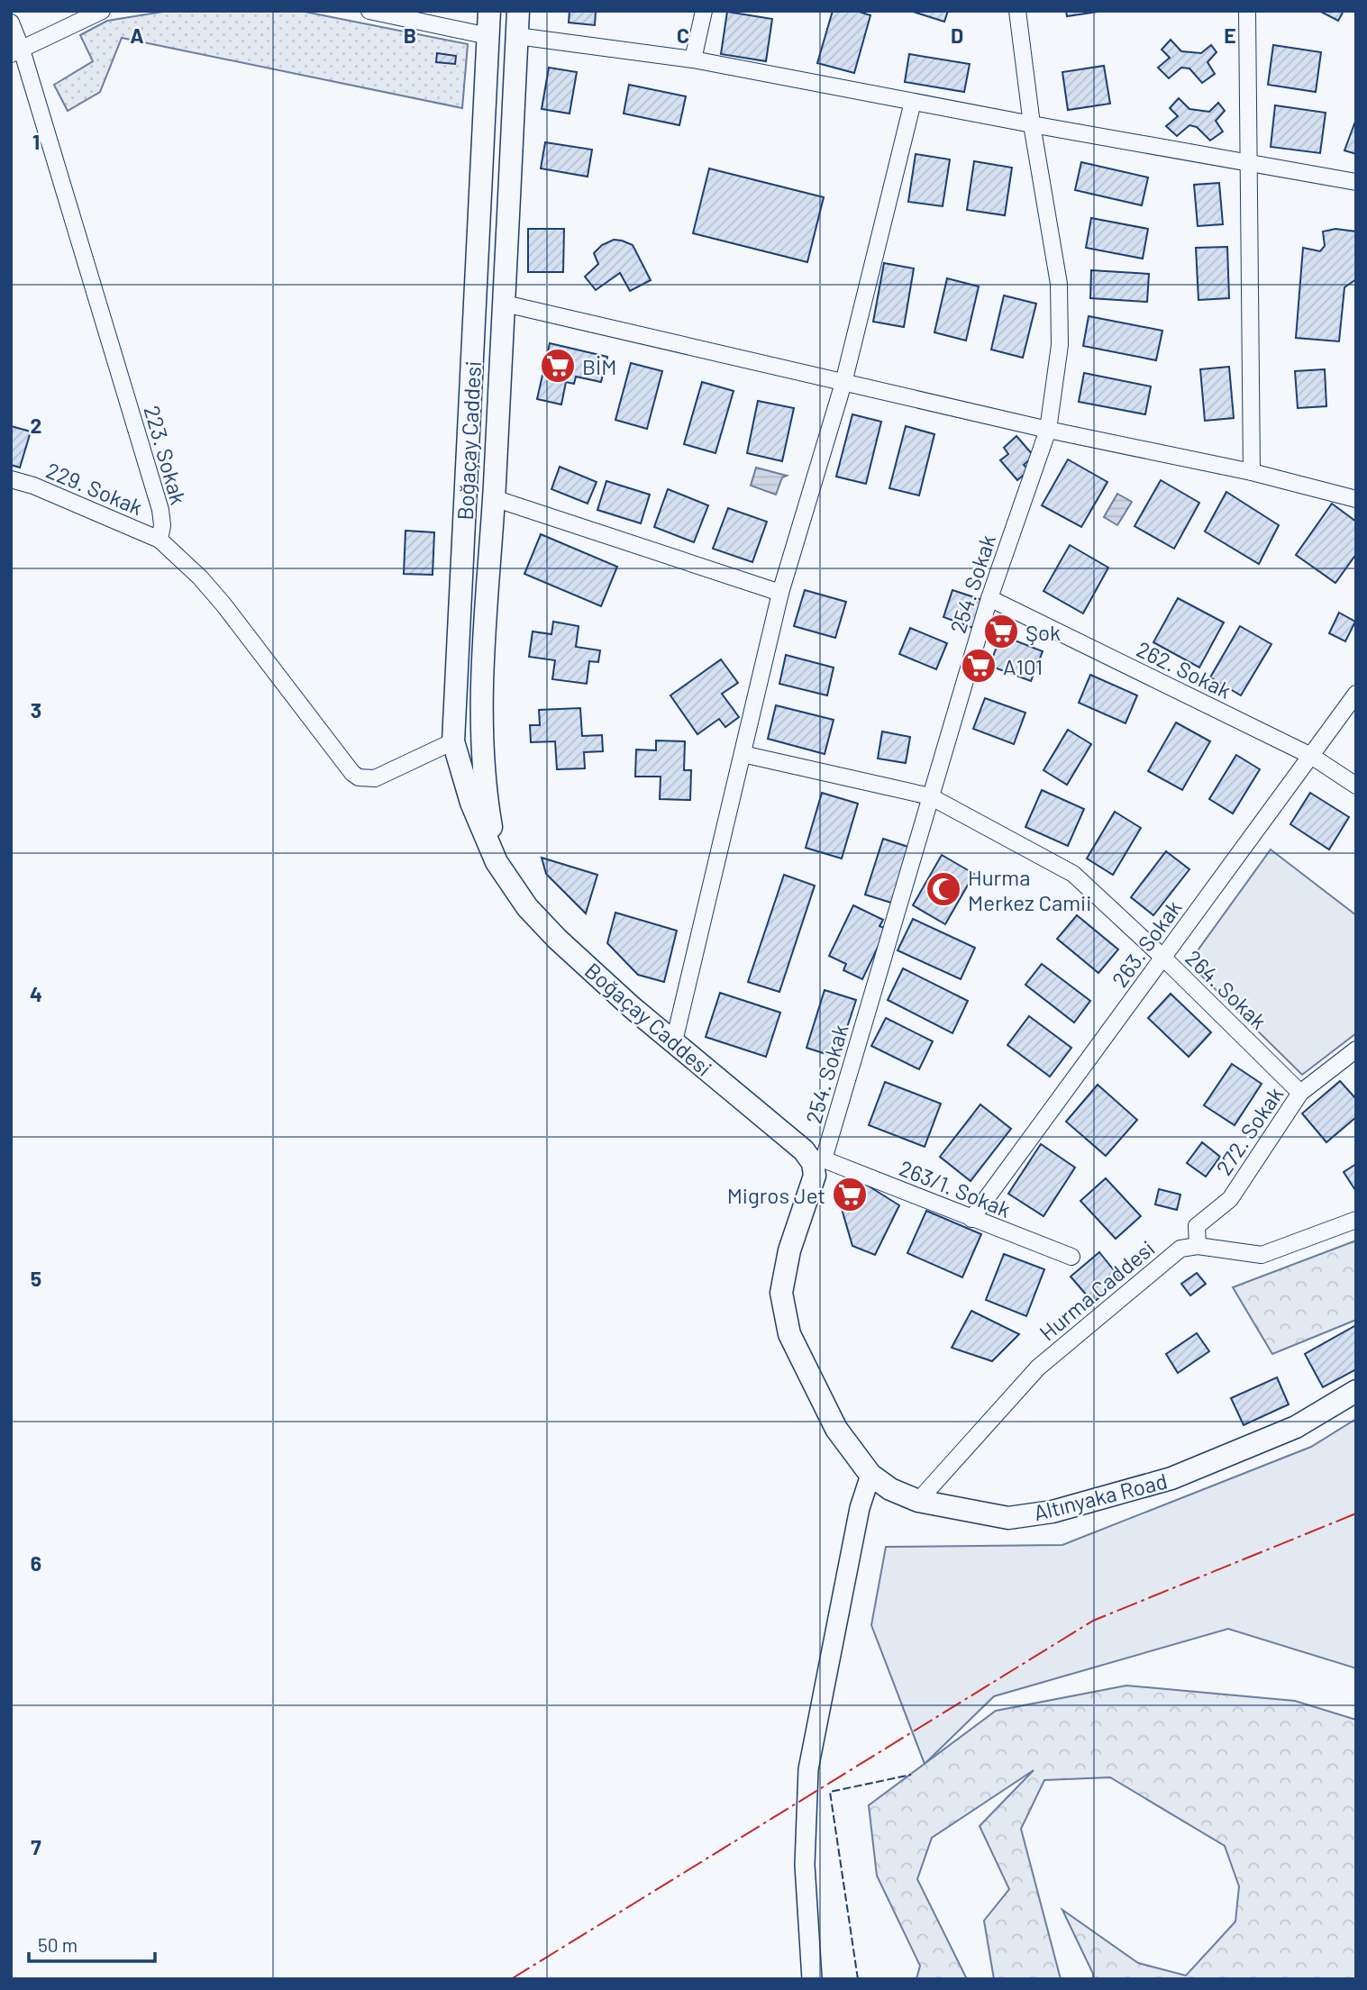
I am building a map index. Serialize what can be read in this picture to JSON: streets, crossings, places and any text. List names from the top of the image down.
{
  "streets": {
    "main road": ["Boğaçay Caddesi", "Altınyaka Road"],
    "street": [
      "223. Sokak",
      "229. Sokak",
      "254. Sokak",
      "262. Sokak",
      "263. Sokak",
      "264. Sokak",
      "272. Sokak",
      "263/1. Sokak",
      "Hurma Caddesi"
    ]
  },
  "crossings": [
    ["Boğaçay Caddesi", "254. Sokak"],
    ["Boğaçay Caddesi", "263/1. Sokak"],
    ["Boğaçay Caddesi", "Altınyaka Road"],
    ["223. Sokak", "229. Sokak"],
    ["254. Sokak", "262. Sokak"],
    ["254. Sokak", "264. Sokak"],
    ["254. Sokak", "263/1. Sokak"],
    ["254. Sokak", "Altınyaka Road"],
    ["262. Sokak", "263. Sokak"],
    ["263. Sokak", "264. Sokak"],
    ["263. Sokak", "263/1. Sokak"],
    ["264. Sokak", "272. Sokak"],
    ["272. Sokak", "Hurma Caddesi"],
    ["263/1. Sokak", "Altınyaka Road"],
    ["Hurma Caddesi", "Altınyaka Road"]
  ],
  "places": {
    "supermarket": [
      "BİM",
      "Şok",
      "A101",
      "Migros Jet"
    ],
    "mosque": ["Hurma Merkez Camii"]
  },
  "scale_bar": "50 m",
  "grid": {
    "columns": [
      "A",
      "B",
      "C",
      "D",
      "E"
    ],
    "rows": [
      "1",
      "2",
      "3",
      "4",
      "5",
      "6",
      "7"
    ]
  }
}
